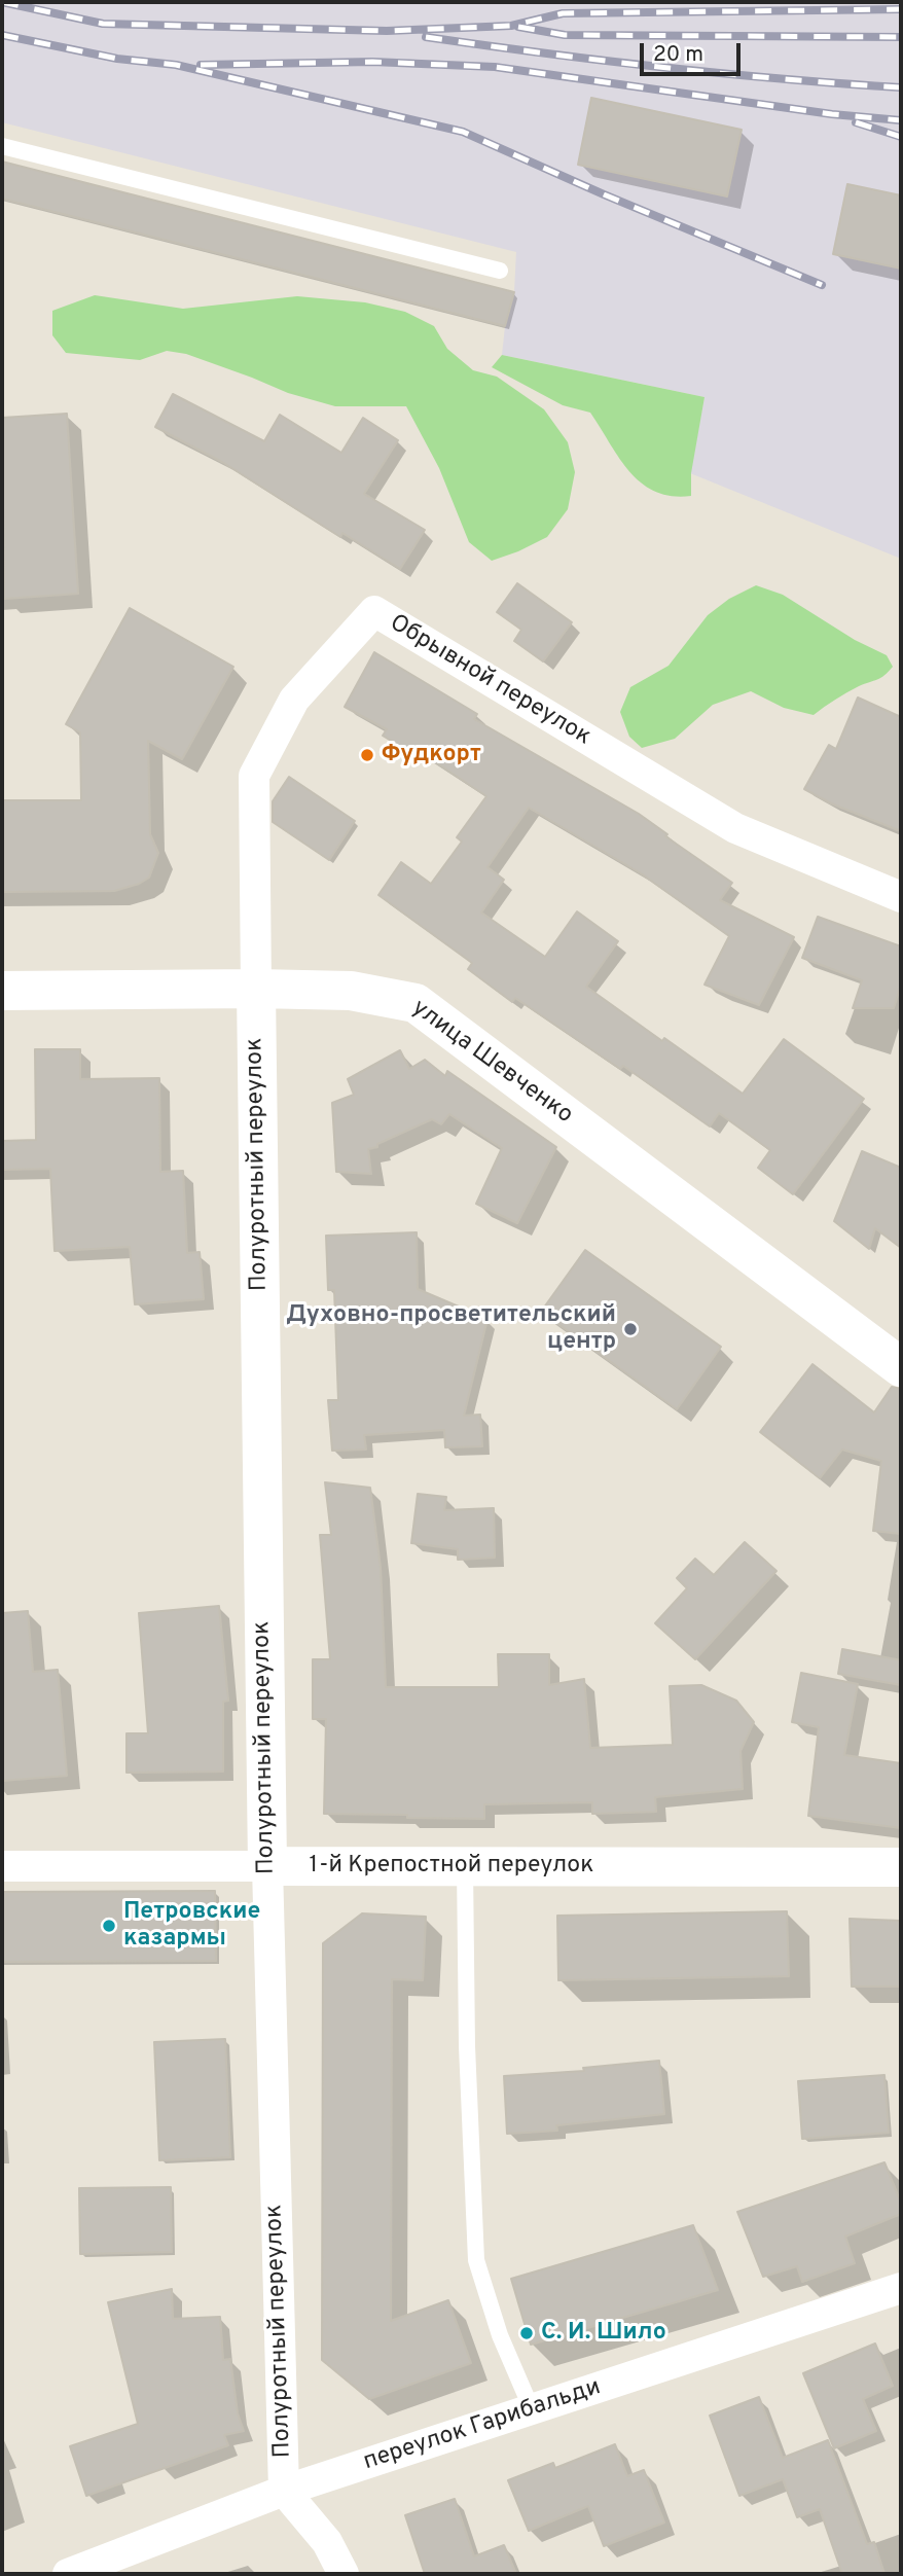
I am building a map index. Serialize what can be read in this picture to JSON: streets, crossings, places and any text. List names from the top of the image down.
{
  "streets": {
    "street": [
      "Обрывной переулок",
      "улица Шевченко",
      "Полуротный переулок",
      "1-й Крепостной переулок",
      "переулок Гарибальди"
    ]
  },
  "crossings": [
    ["Обрывной переулок", "улица Шевченко"],
    ["Обрывной переулок", "Полуротный переулок"],
    ["улица Шевченко", "Полуротный переулок"],
    ["Полуротный переулок", "1-й Крепостной переулок"],
    ["Полуротный переулок", "переулок Гарибальди"]
  ],
  "places": [
    "Фудкорт",
    "Духовно-просветительский центр",
    "Петровские казармы",
    "С. И. Шило"
  ],
  "scale_bar": "20 m"
}
